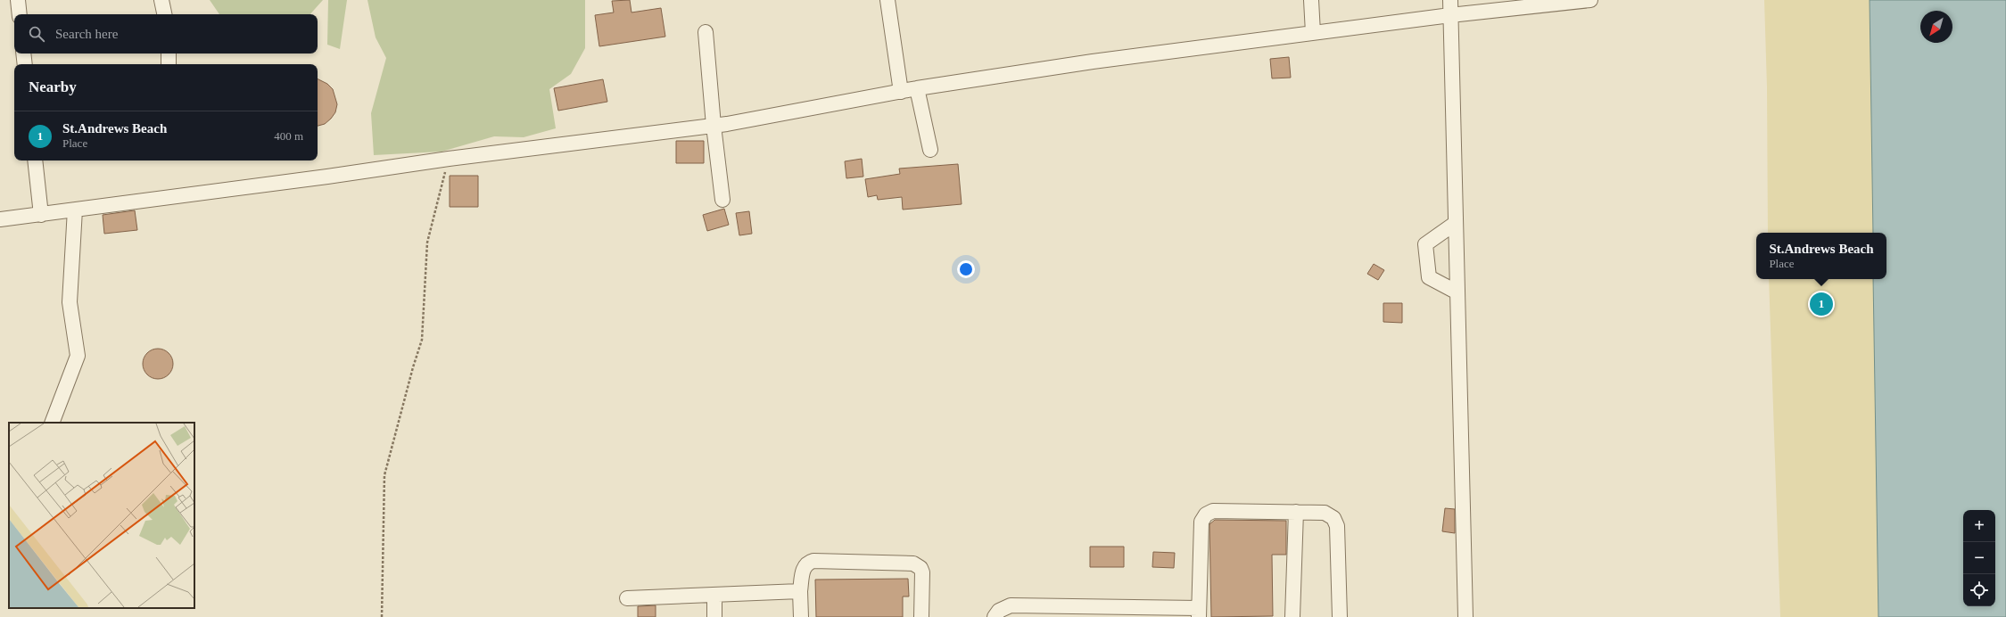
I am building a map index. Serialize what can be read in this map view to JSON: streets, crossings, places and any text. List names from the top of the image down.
{
  "north": "bottom left",
  "page": {
    "search": "Search here",
    "heading": "Nearby",
    "list": [
      {
        "mark": "1",
        "name": "St.Andrews Beach",
        "note": "Place",
        "value": "400 m"
      }
    ],
    "popup": ["St.Andrews Beach", "Place"],
    "pins": "1",
    "map_buttons": ["+", "−"]
  }
}
